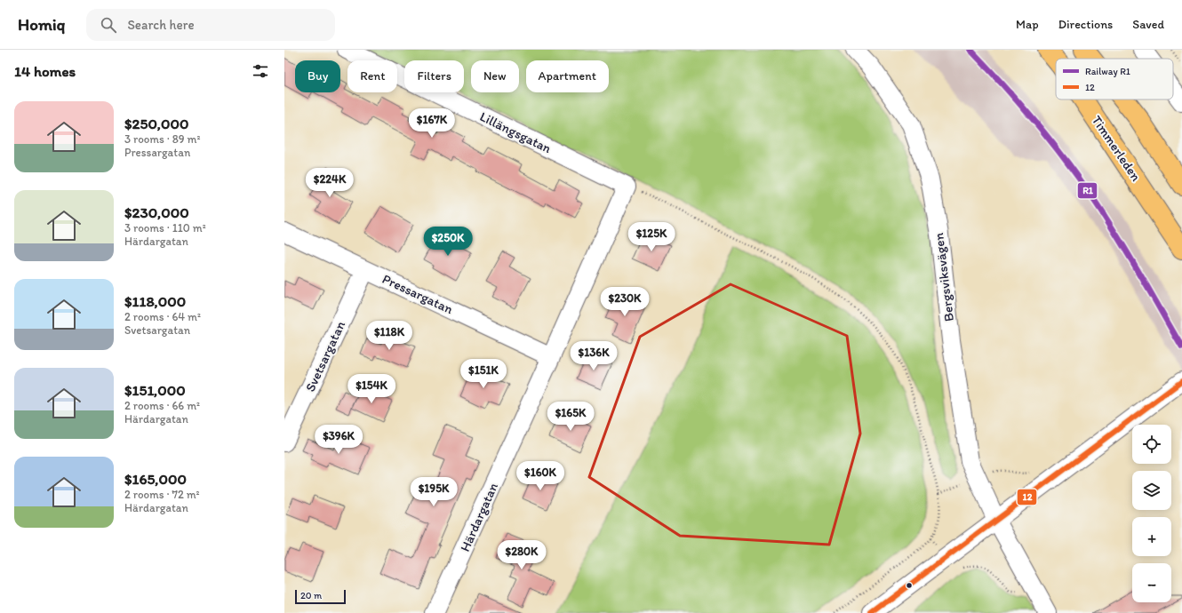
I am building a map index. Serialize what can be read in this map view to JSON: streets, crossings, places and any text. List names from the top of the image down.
{
  "streets": {
    "main road": ["Timmerleden"],
    "street": [
      "Lillängsgatan",
      "Bergsviksvägen",
      "Pressargatan",
      "Svetsargatan",
      "Härdargatan"
    ]
  },
  "crossings": [
    ["Lillängsgatan", "Härdargatan"],
    ["Pressargatan", "Svetsargatan"],
    ["Pressargatan", "Härdargatan"]
  ],
  "lines": ["rail line R1", "transit line 12"],
  "legend": ["Railway R1", "12"],
  "scale_bar": "20 m",
  "page": {
    "header": "Homiq",
    "search": "Search here",
    "nav": ["Map", "Directions", "Saved"],
    "heading": "14 homes",
    "chip": [
      "Buy",
      "Rent",
      "Filters",
      "New",
      "Apartment"
    ],
    "list": [
      {
        "name": "$250,000",
        "note": "3 rooms · 89 m² · Pressargatan"
      },
      {
        "name": "$230,000",
        "note": "3 rooms · 110 m² · Härdargatan"
      },
      {
        "name": "$118,000",
        "note": "2 rooms · 64 m² · Svetsargatan"
      },
      {
        "name": "$151,000",
        "note": "2 rooms · 66 m² · Härdargatan"
      },
      {
        "name": "$165,000",
        "note": "2 rooms · 72 m² · Härdargatan"
      }
    ],
    "price": [
      "$167K",
      "$224K",
      "$125K",
      "$250K",
      "$230K",
      "$118K",
      "$136K",
      "$151K",
      "$154K",
      "$165K",
      "$396K",
      "$160K",
      "$195K",
      "$280K"
    ],
    "map_buttons": ["+", "−"],
    "scale": "20 m"
  }
}
